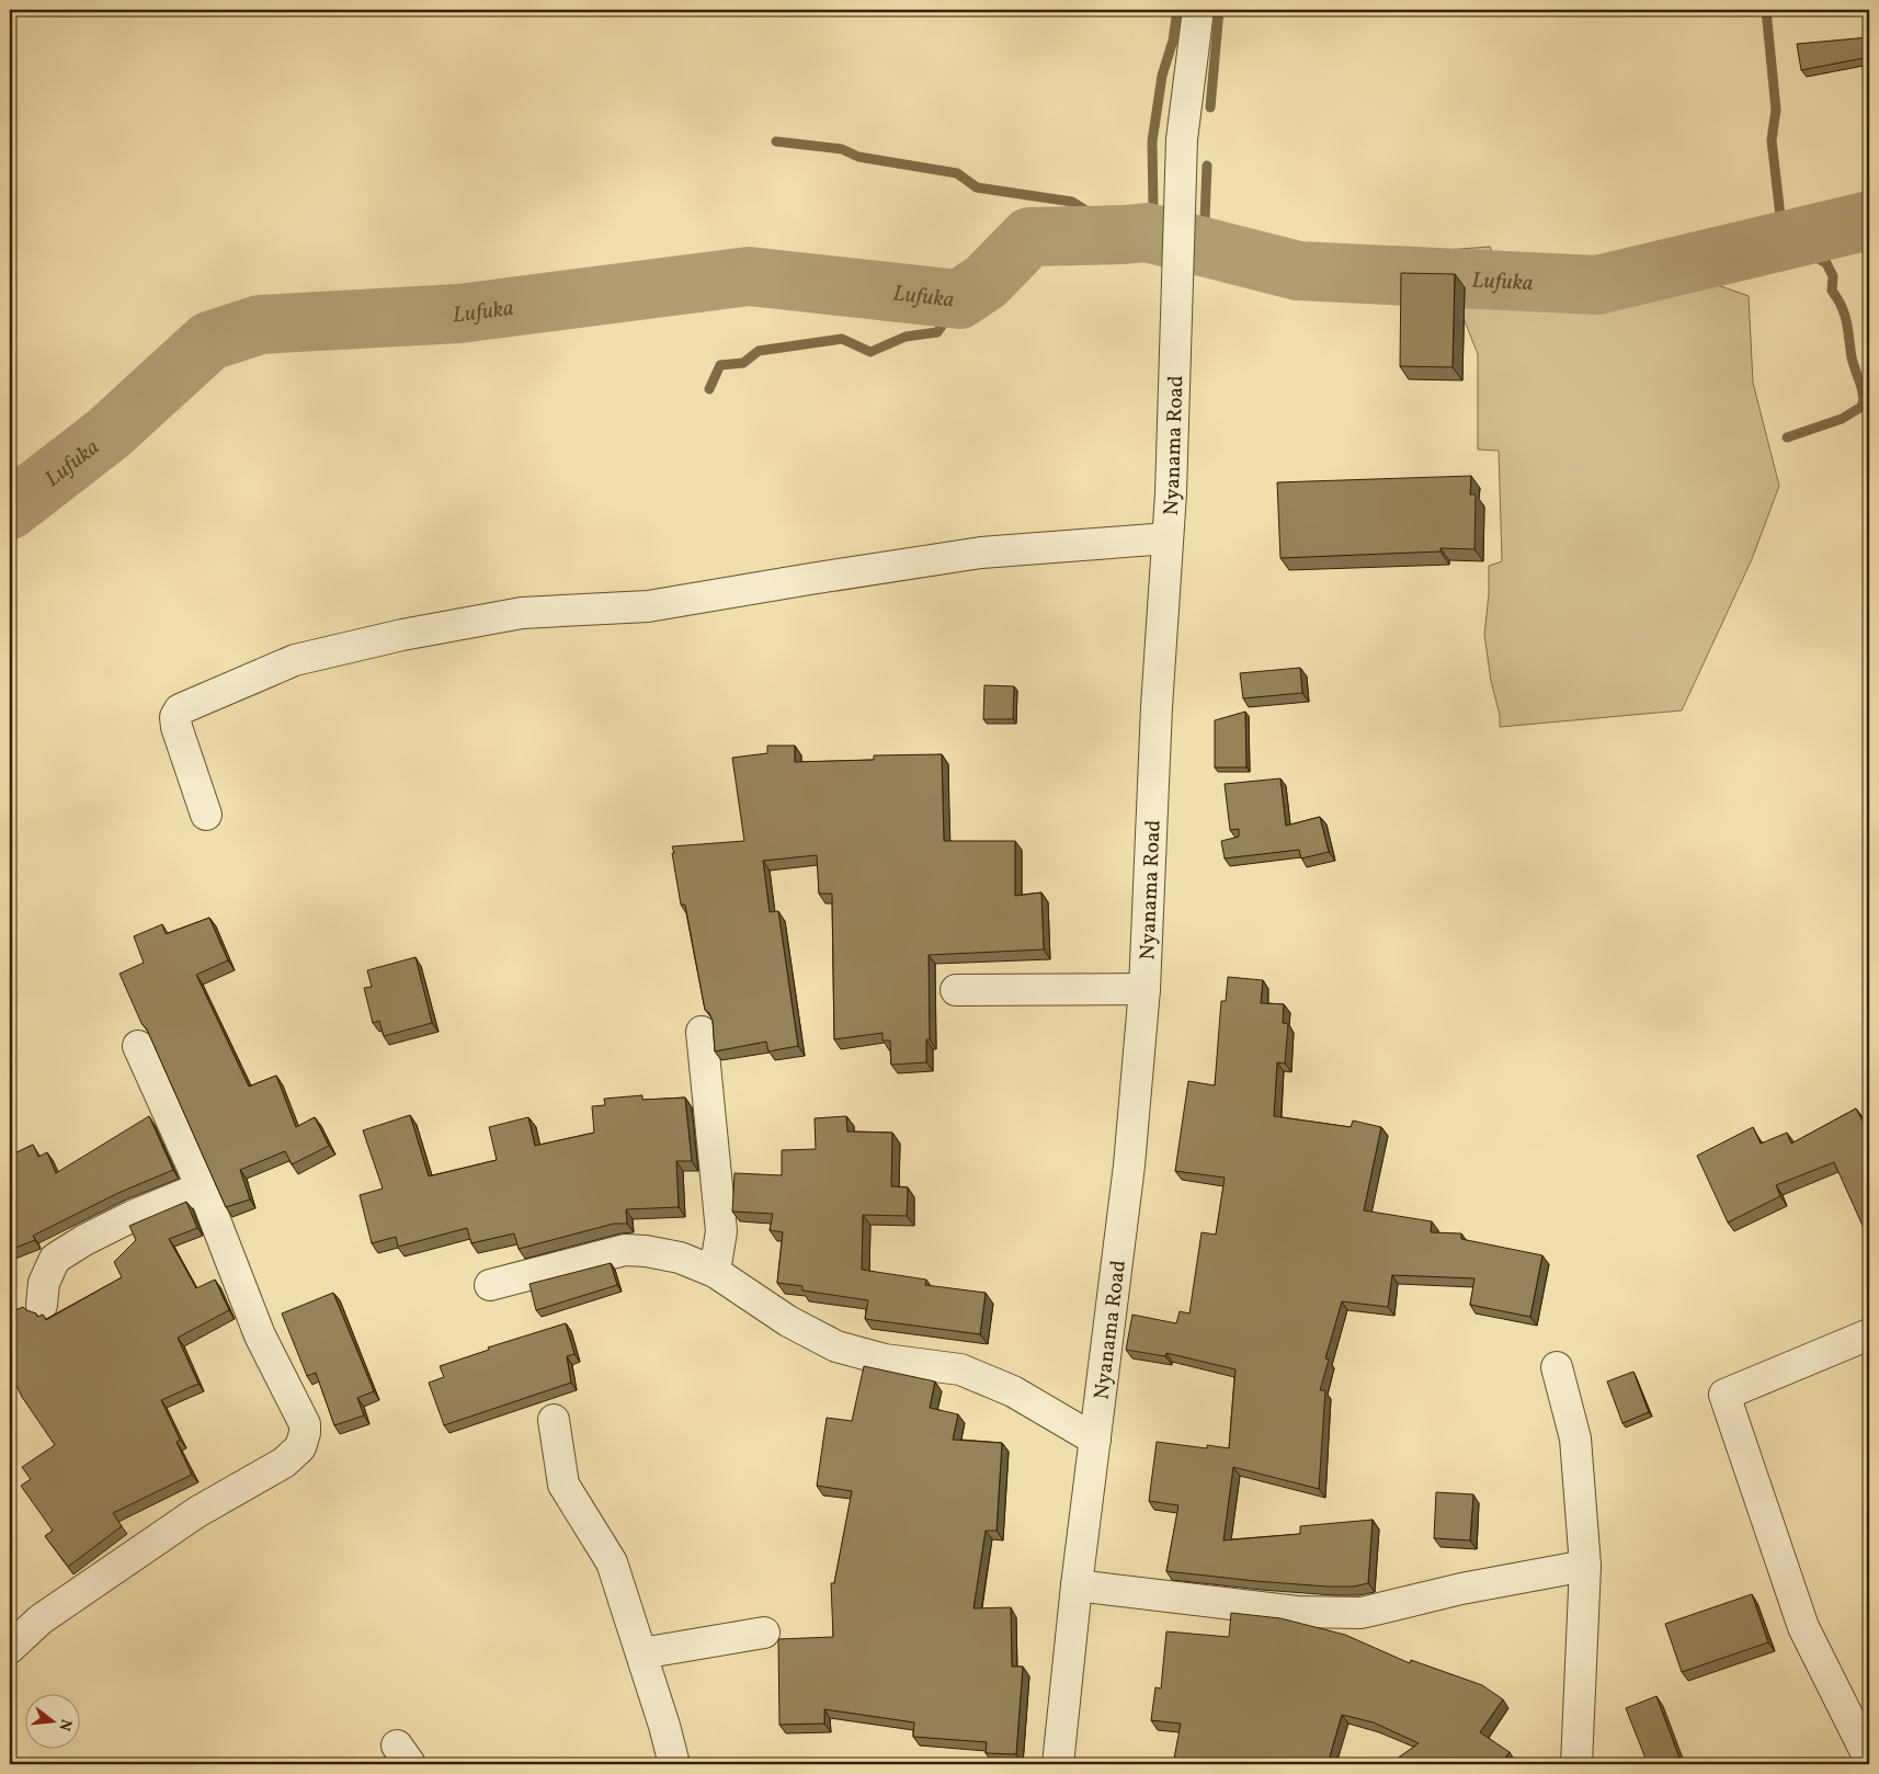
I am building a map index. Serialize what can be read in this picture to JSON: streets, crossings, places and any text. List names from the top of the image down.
{
  "streets": {
    "street": ["Nyanama Road"]
  },
  "water": ["Lufuka"],
  "north": "right"
}
